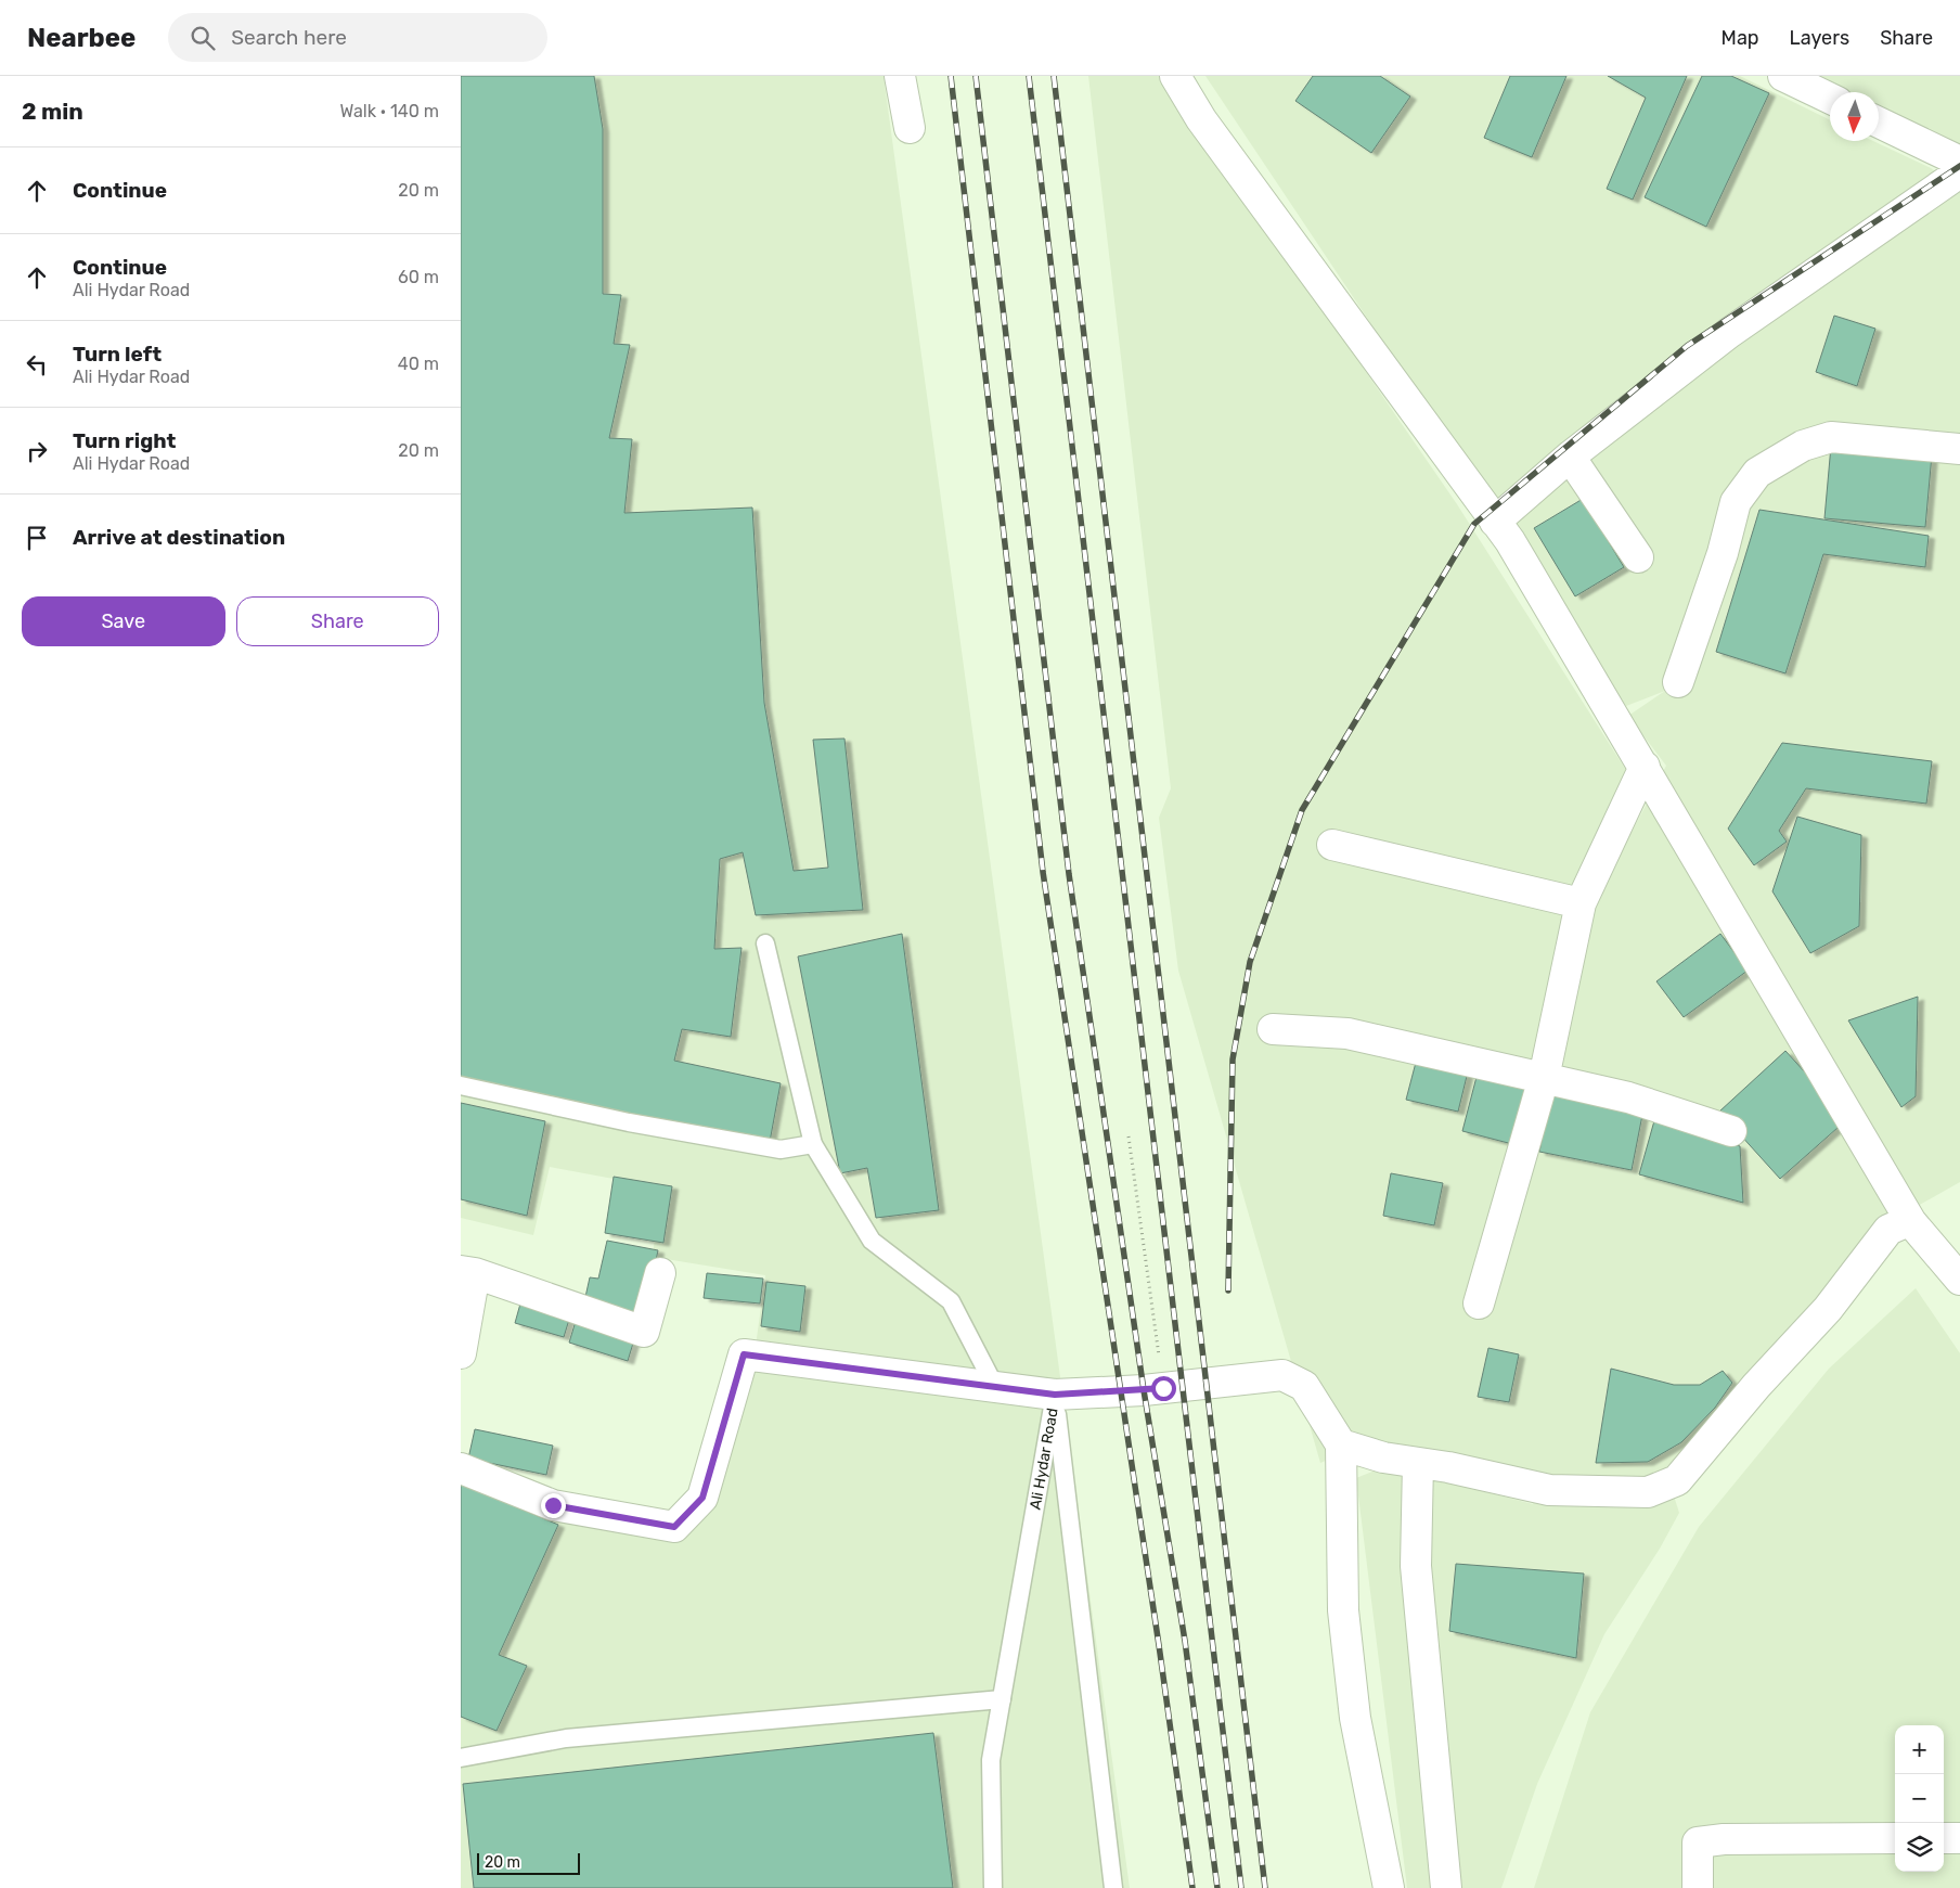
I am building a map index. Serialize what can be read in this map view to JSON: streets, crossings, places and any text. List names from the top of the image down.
{
  "streets": {
    "street": ["Ali Hydar Road"]
  },
  "scale_bar": "20 m",
  "north": "bottom",
  "page": {
    "header": "Nearbee",
    "search": "Search here",
    "nav": ["Map", "Layers", "Share"],
    "heading": ["2 min", "Walk · 140 m"],
    "list": [
      ["Continue", "20 m"],
      ["Continue", "Ali Hydar Road", "60 m"],
      ["Turn left", "Ali Hydar Road", "40 m"],
      ["Turn right", "Ali Hydar Road", "20 m"],
      "Arrive at destination"
    ],
    "buttons": ["Save", "Share"],
    "map_buttons": ["+", "−"],
    "scale": "20 m"
  }
}
